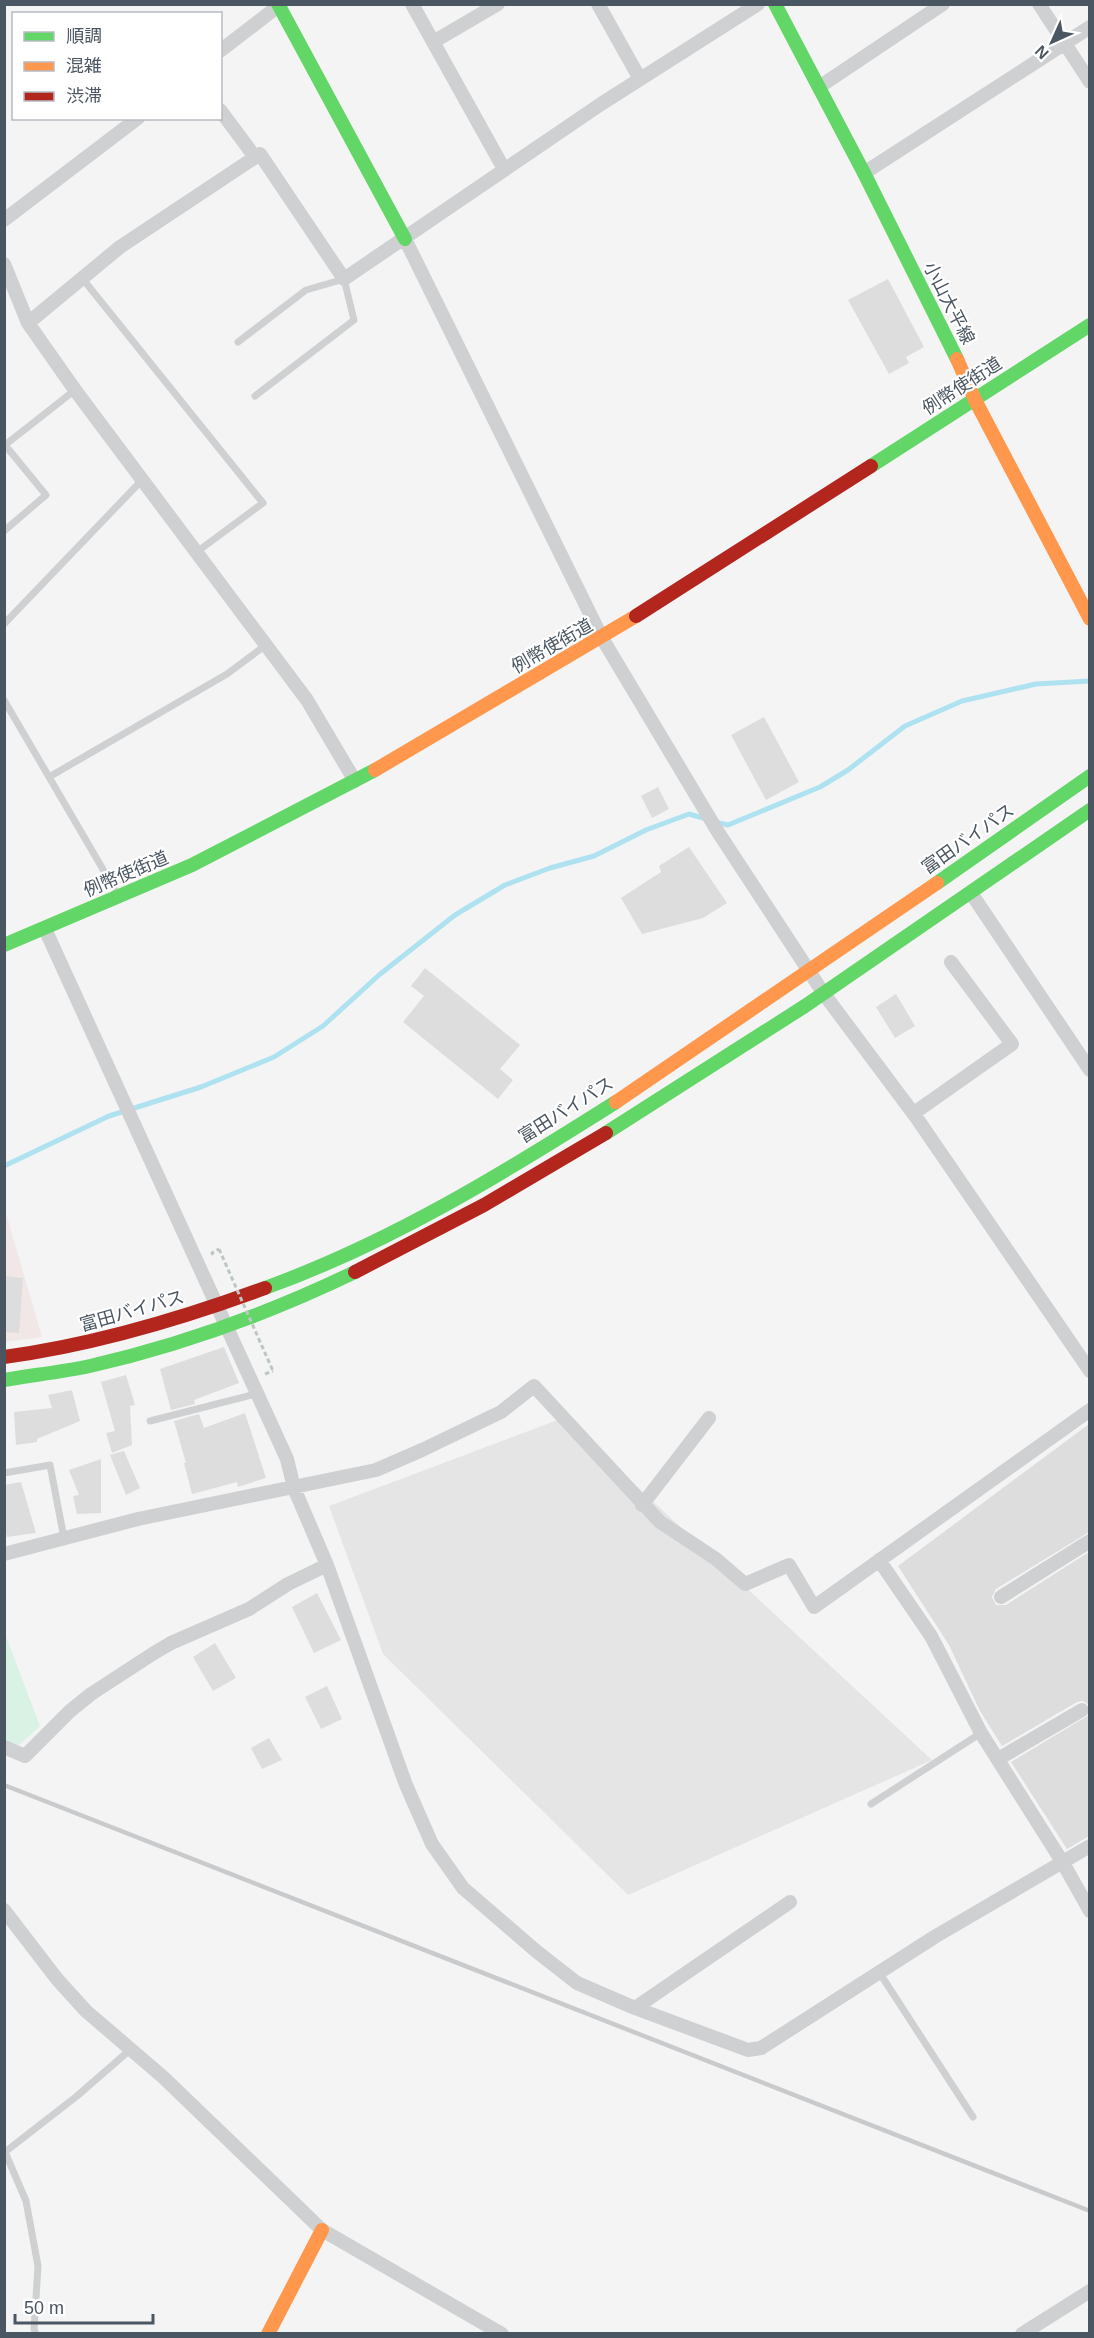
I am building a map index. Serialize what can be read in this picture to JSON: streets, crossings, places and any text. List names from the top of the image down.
{
  "streets": {
    "main road": ["小山大平線", "例幣使街道", "富田バイパス"]
  },
  "crossings": [
    ["小山大平線", "例幣使街道"]
  ],
  "legend": ["順調", "混雑", "渋滞"],
  "scale_bar": "50 m",
  "north": "bottom left"
}
